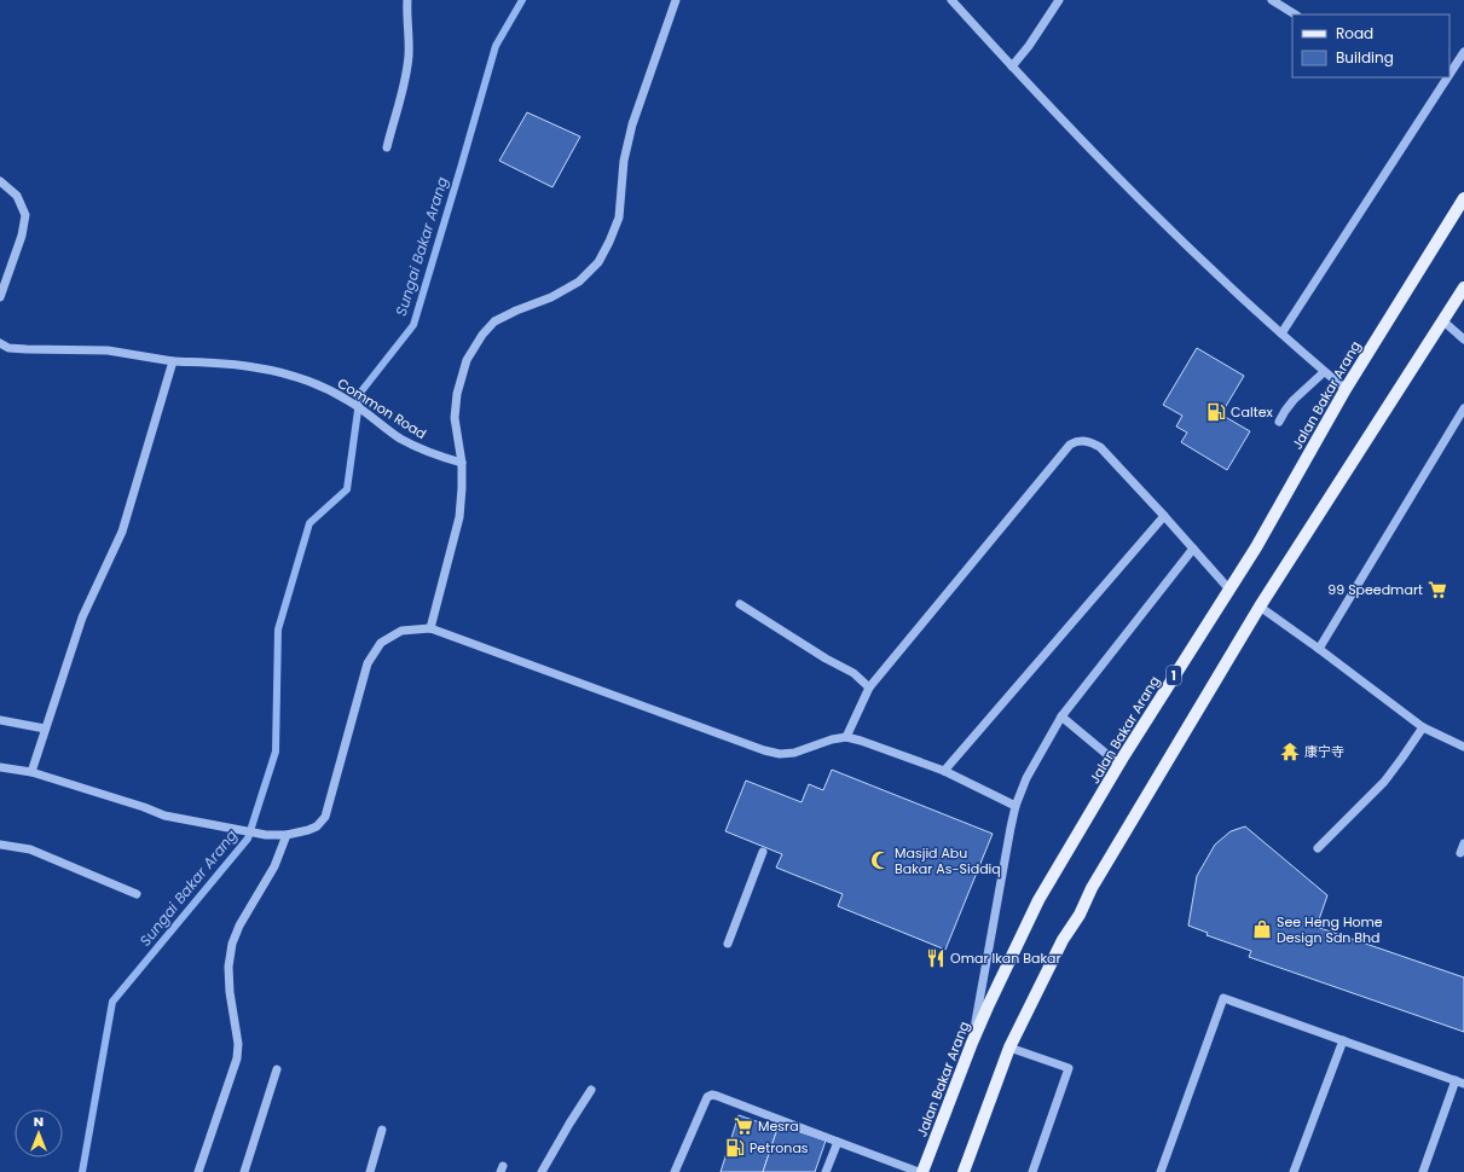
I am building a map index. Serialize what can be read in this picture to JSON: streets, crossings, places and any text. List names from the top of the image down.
{
  "streets": {
    "main road": ["Jalan Bakar Arang", "1"],
    "street": ["Common Road"]
  },
  "water": ["Sungai Bakar Arang"],
  "places": {
    "fuel station": ["Caltex", "Petronas"],
    "supermarket": ["99 Speedmart", "Mesra"],
    "temple": ["康宁寺"],
    "mosque": ["Masjid Abu Bakar As-Siddiq"],
    "shop": ["See Heng Home Design Sdn Bhd"],
    "restaurant": ["Omar Ikan Bakar"]
  },
  "legend": ["Road", "Building"],
  "north": "top"
}
